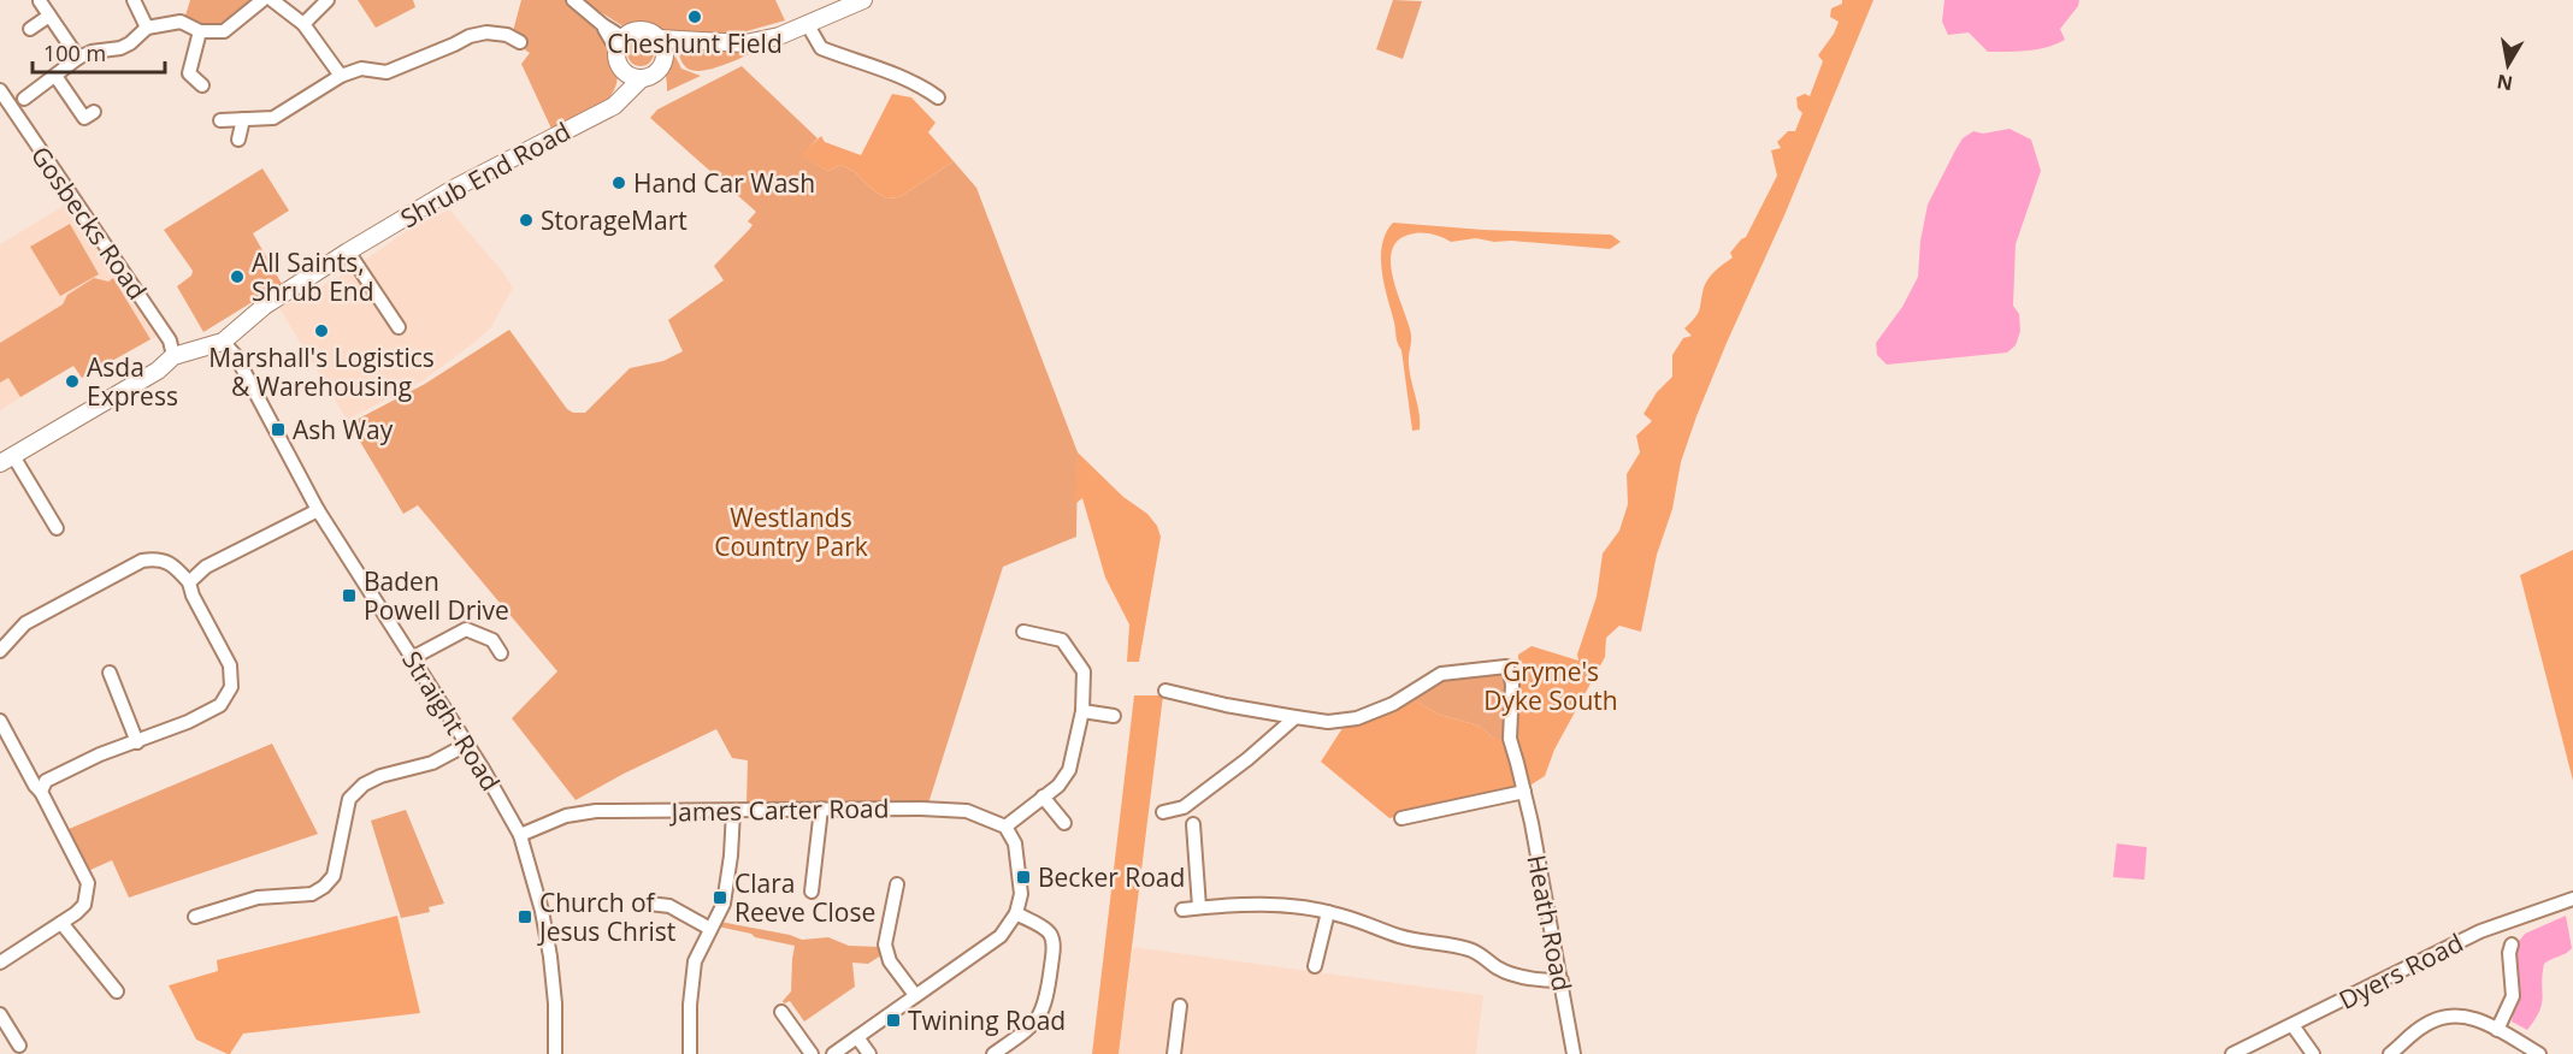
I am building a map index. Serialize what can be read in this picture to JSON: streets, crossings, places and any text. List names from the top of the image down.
{
  "streets": {
    "main road": ["Shrub End Road"],
    "street": [
      "Gosbecks Road",
      "Straight Road",
      "James Carter Road",
      "Heath Road",
      "Dyers Road"
    ]
  },
  "crossings": [
    ["Shrub End Road", "Gosbecks Road"],
    ["Shrub End Road", "Straight Road"],
    ["Straight Road", "James Carter Road"]
  ],
  "parks": ["Westlands Country Park", "Gryme's Dyke South"],
  "places": {
    "other": [
      "Cheshunt Field",
      "Hand Car Wash",
      "StorageMart",
      "All Saints, Shrub End",
      "Marshall's Logistics & Warehousing",
      "Asda Express"
    ],
    "transit": [
      "Ash Way",
      "Baden Powell Drive",
      "Becker Road",
      "Clara Reeve Close",
      "Church of Jesus Christ",
      "Twining Road"
    ]
  },
  "scale_bar": "100 m",
  "north": "bottom"
}
